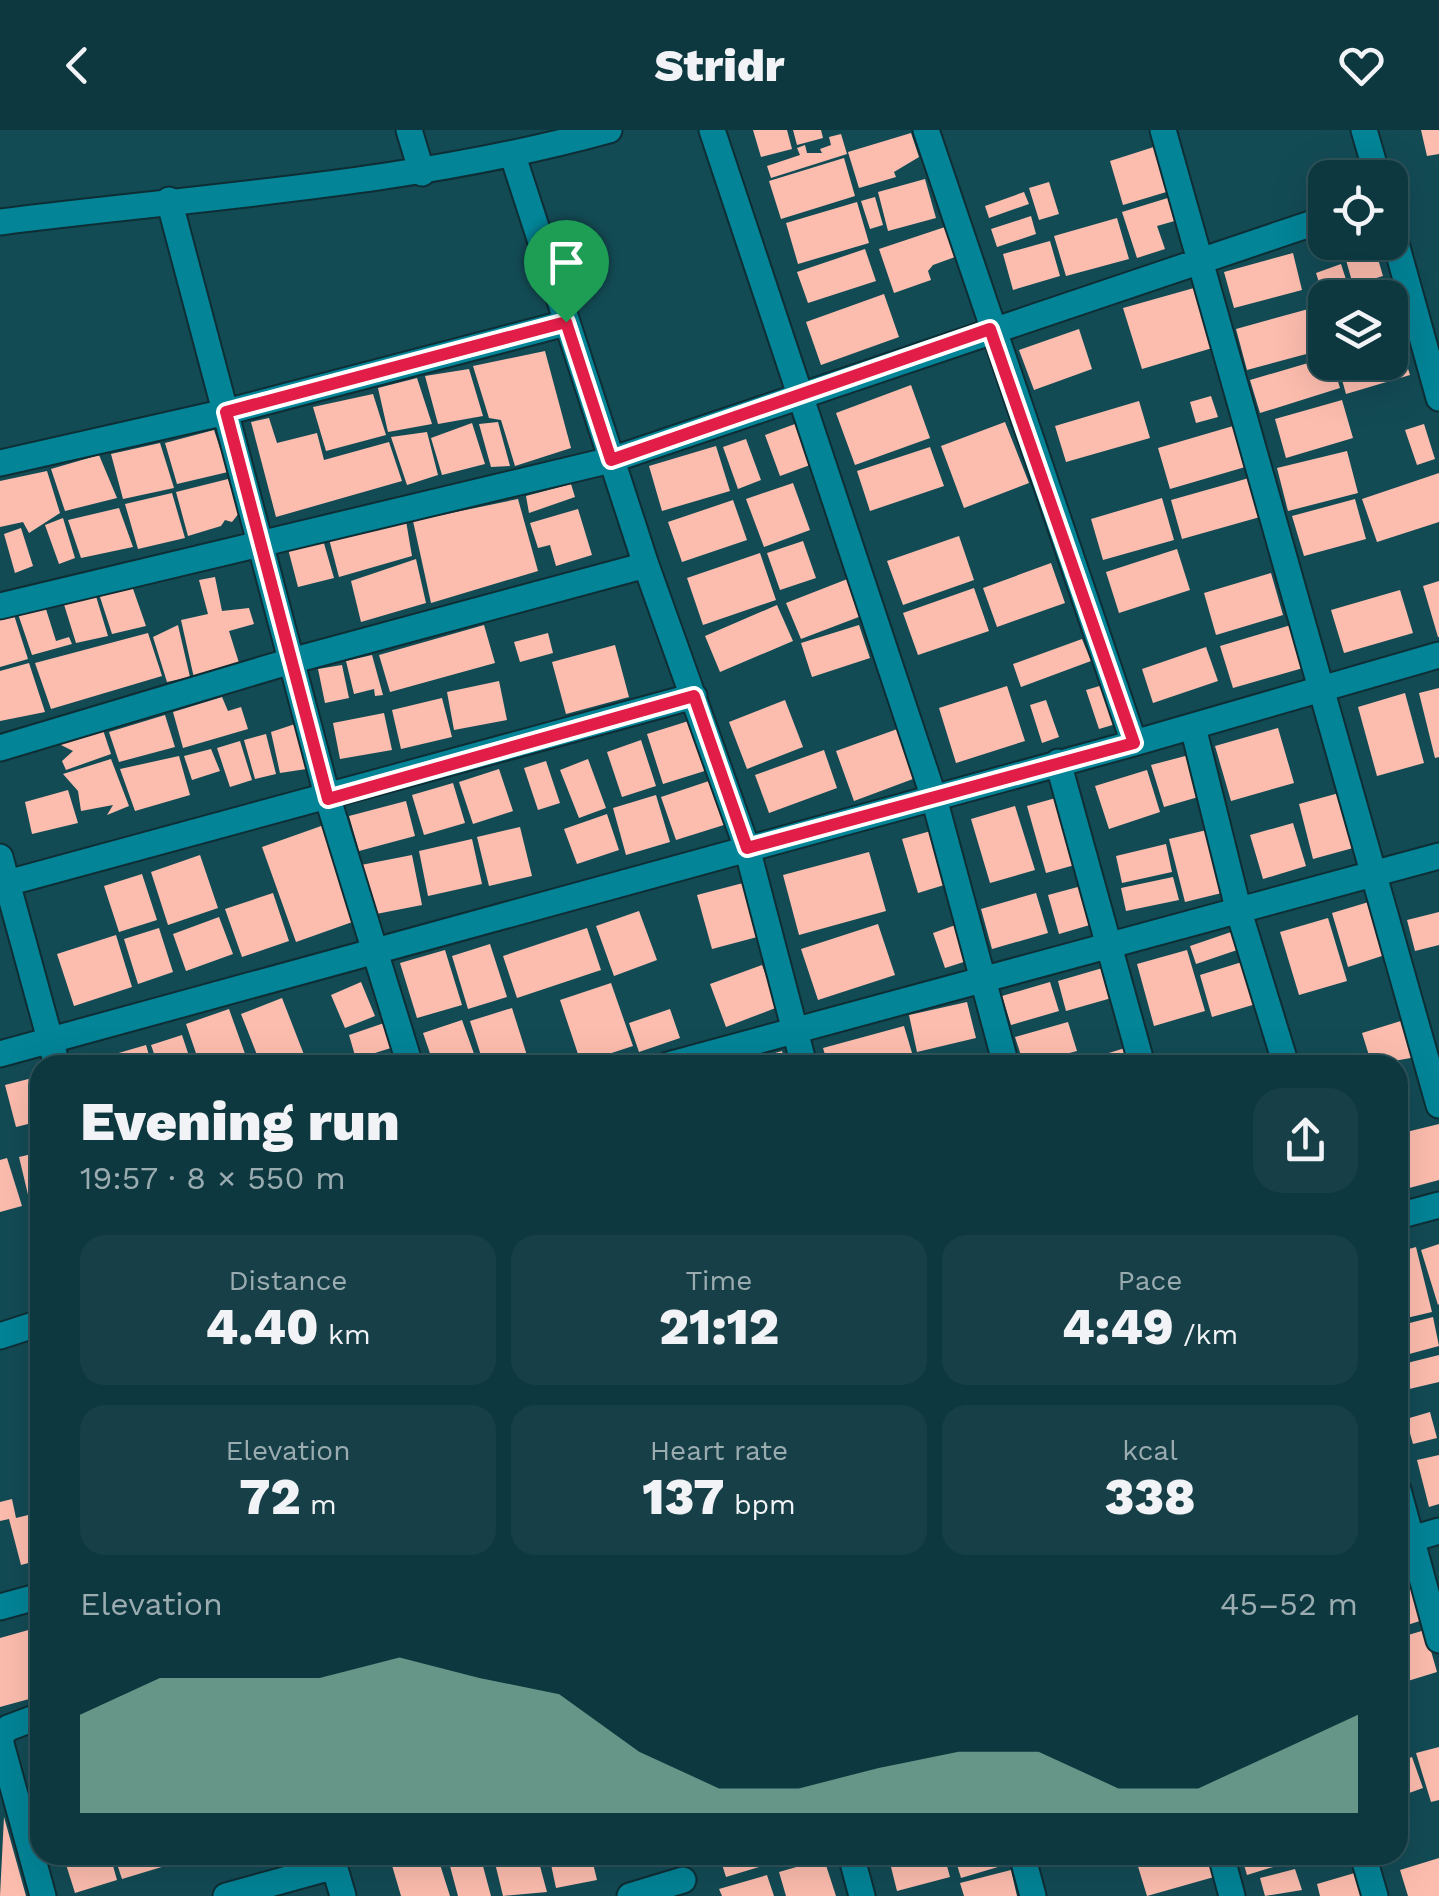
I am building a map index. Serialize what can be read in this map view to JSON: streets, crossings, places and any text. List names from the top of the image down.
{
  "page": {
    "header": "Stridr",
    "heading": ["Evening run", "19:57 · 8 × 550 m"],
    "stats": [
      ["Distance", "4.40 km"],
      ["Time", "21:12"],
      ["Pace", "4:49 /km"],
      ["Elevation", "72 m"],
      ["Heart rate", "137 bpm"],
      ["kcal", "338"]
    ],
    "chart": ["Elevation", "45–52 m"]
  }
}
